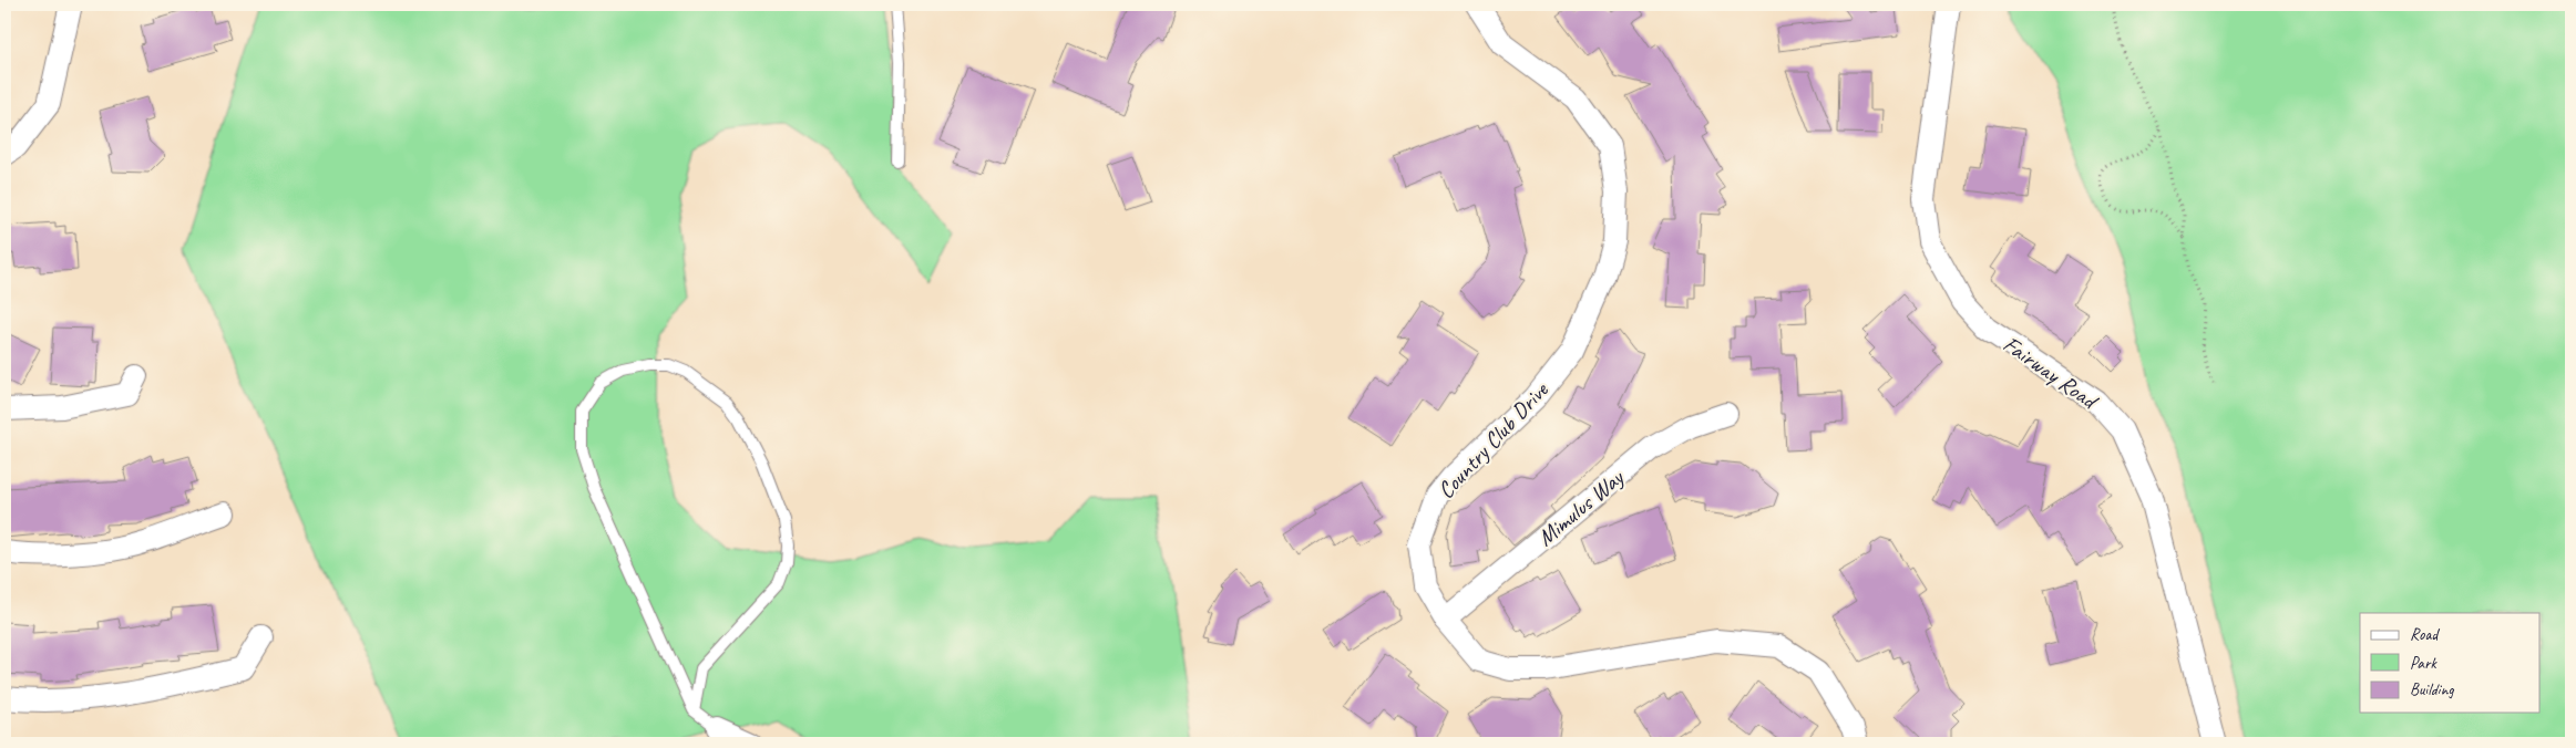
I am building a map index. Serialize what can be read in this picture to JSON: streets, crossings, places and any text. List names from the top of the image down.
{
  "streets": {
    "street": ["Fairway Road", "Country Club Drive", "Mimulus Way"]
  },
  "crossings": [
    ["Country Club Drive", "Mimulus Way"]
  ],
  "legend": ["Road", "Park", "Building"]
}
